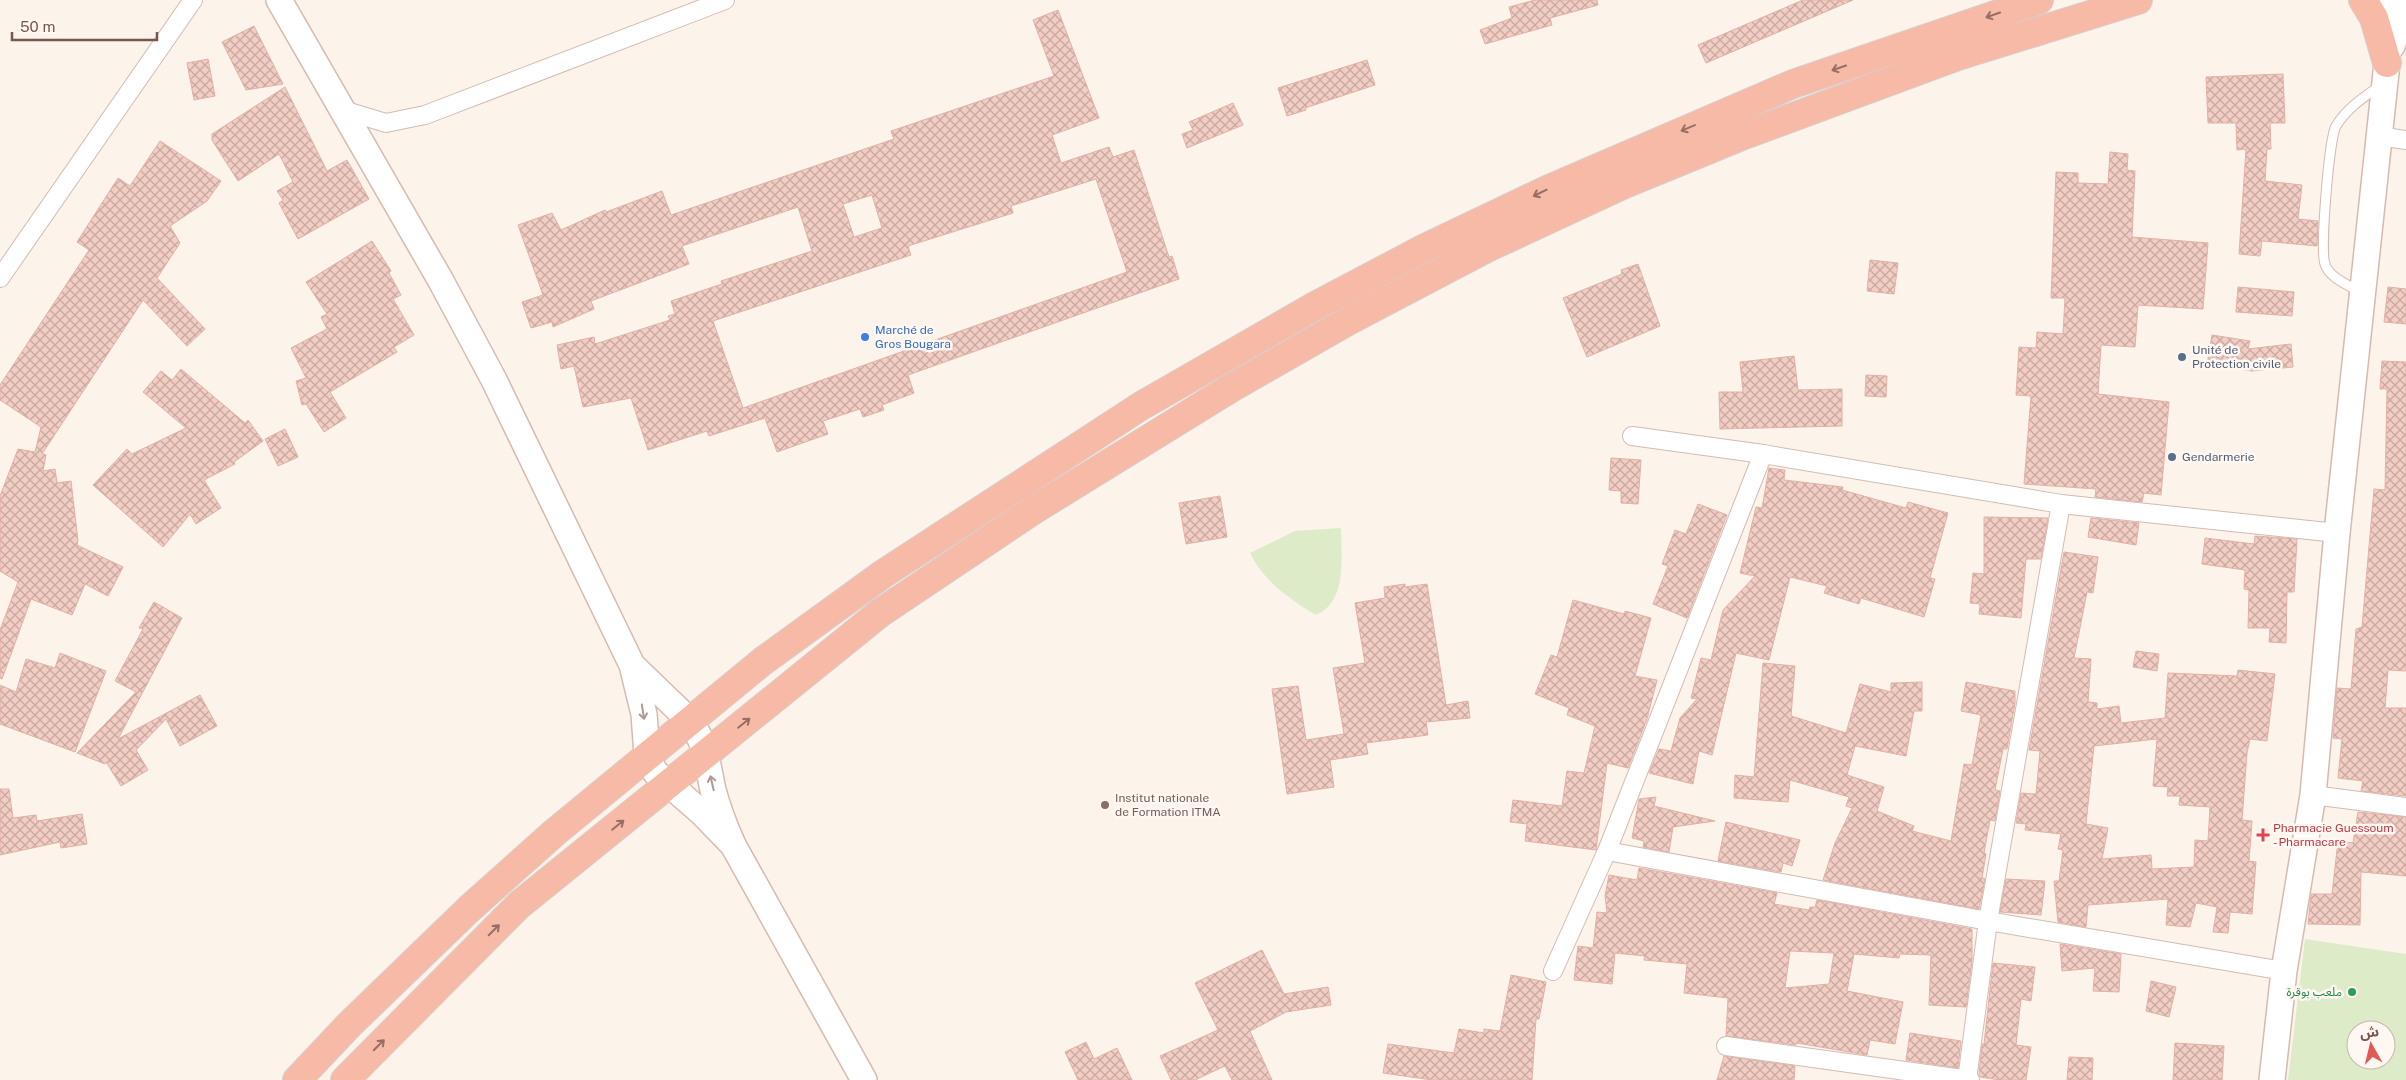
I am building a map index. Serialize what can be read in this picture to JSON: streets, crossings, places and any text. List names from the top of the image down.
{
  "places": {
    "other": [
      "Marché de Gros Bougara",
      "Unité de Protection civile",
      "Gendarmerie",
      "Institut nationale de Formation ITMA",
      "ملعب بوقرة"
    ],
    "health": ["Pharmacie Guessoum - Pharmacare"]
  },
  "scale_bar": "50 m",
  "north": "top"
}
